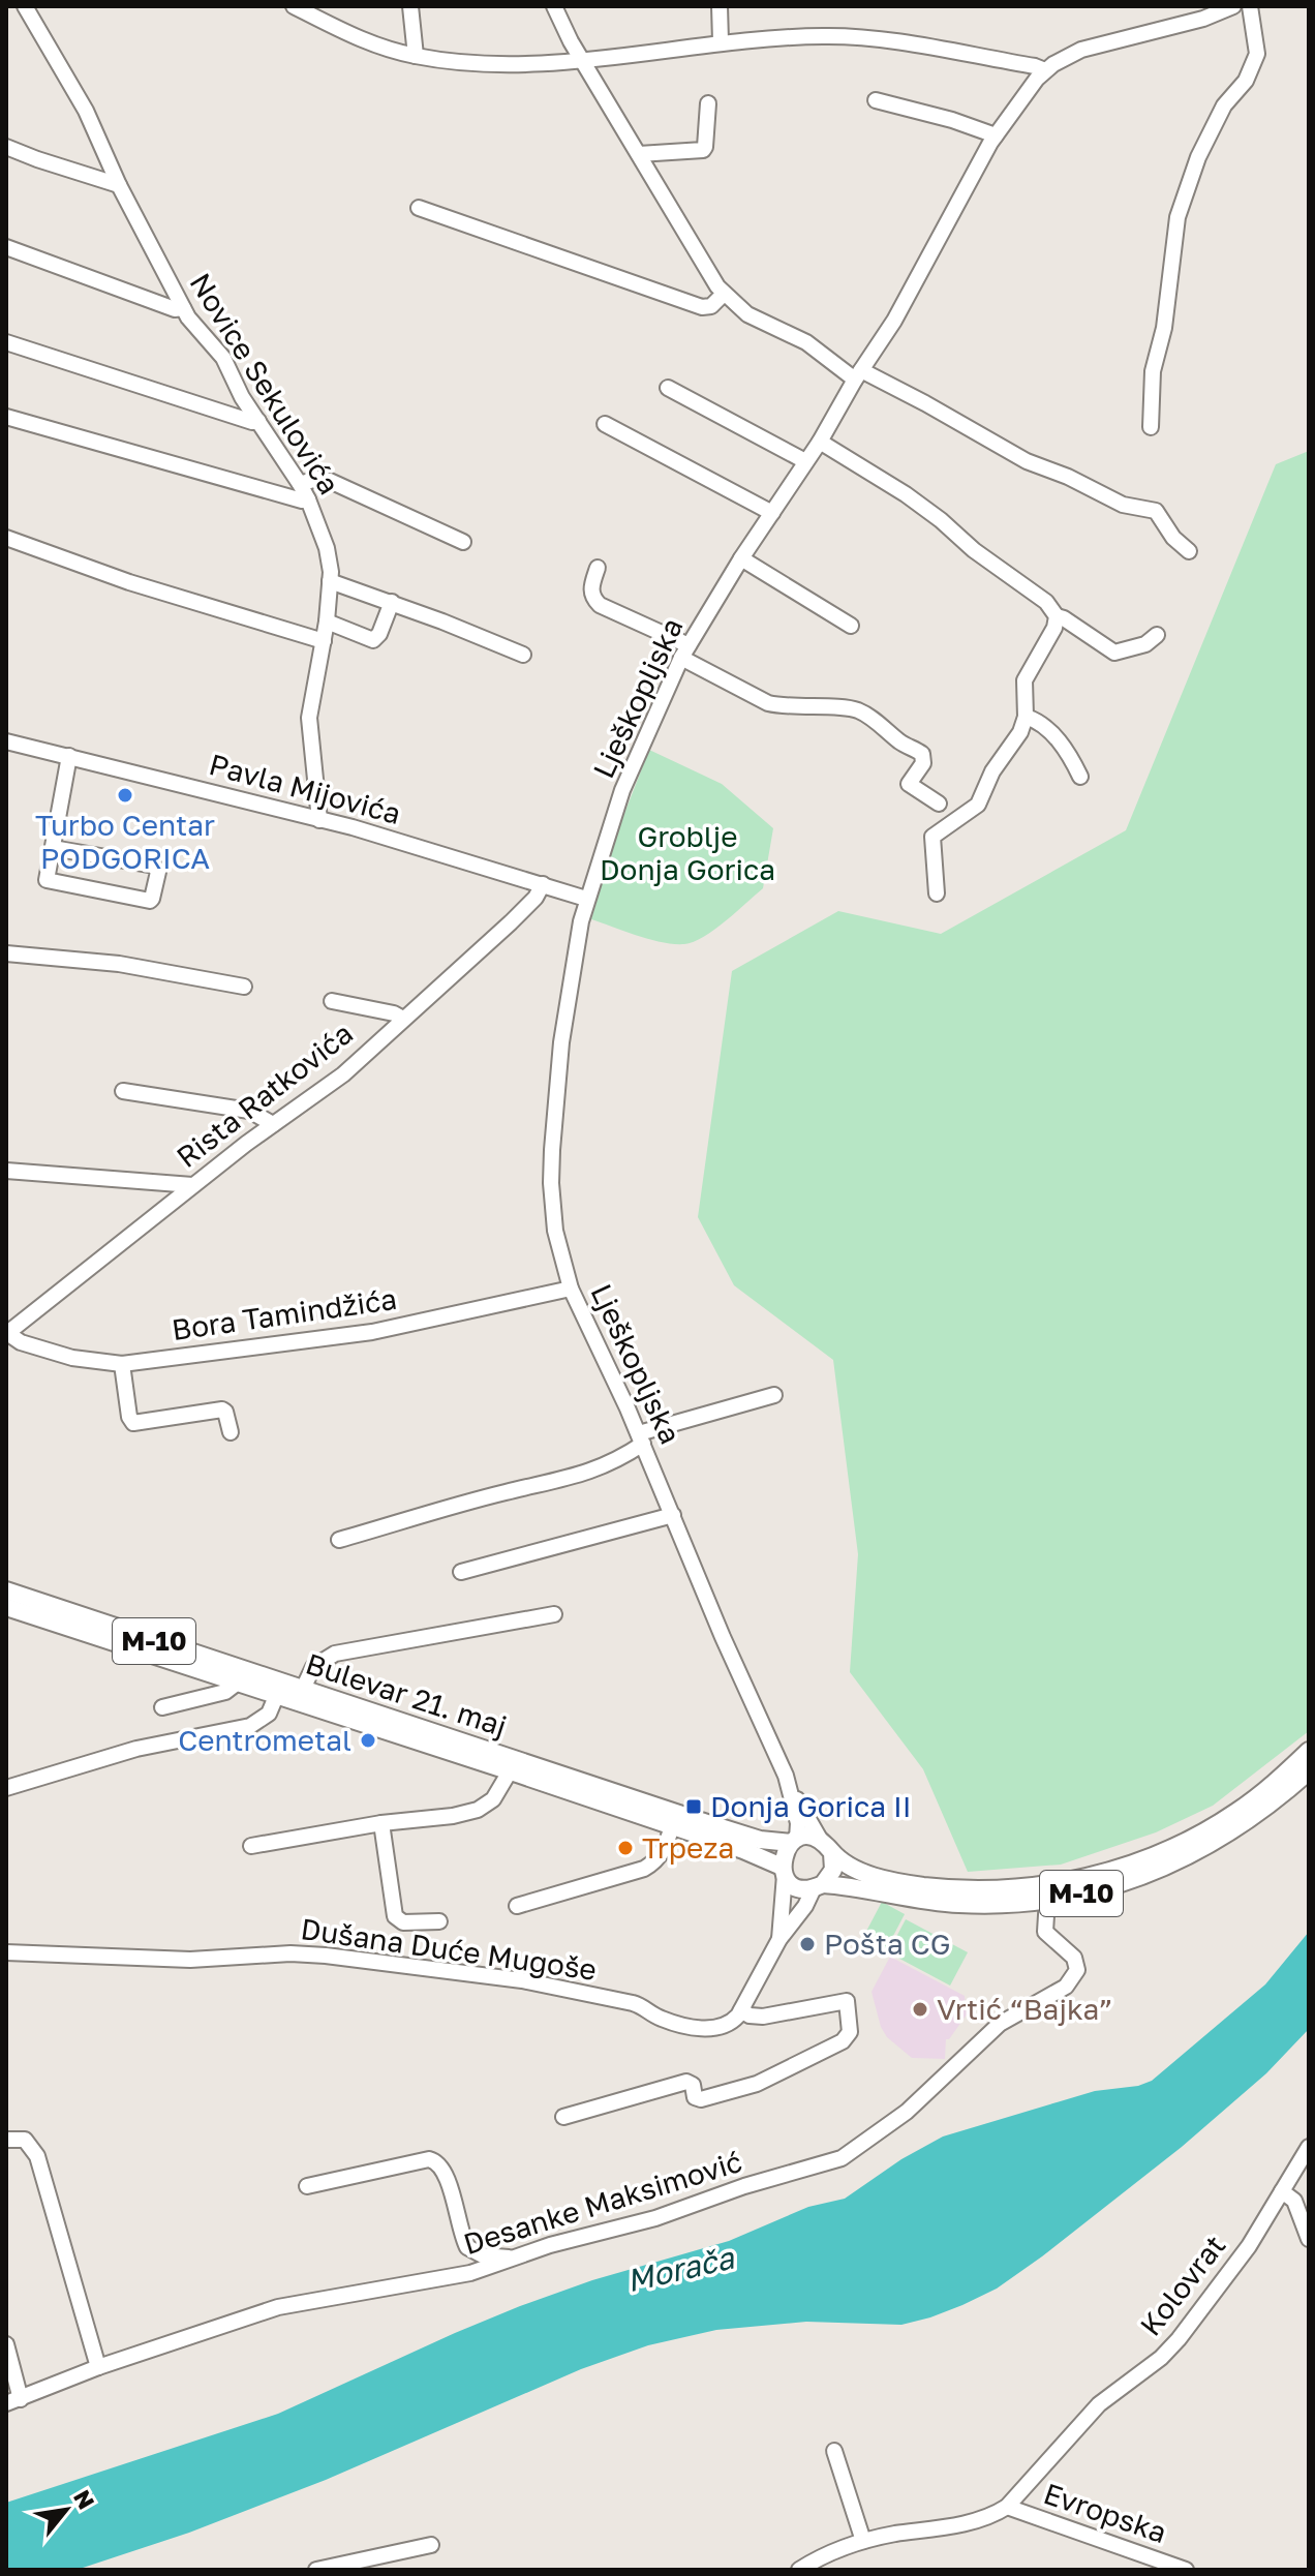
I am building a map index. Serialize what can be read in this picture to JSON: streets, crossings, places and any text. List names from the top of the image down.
{
  "streets": {
    "main road": ["M-10", "Bulevar 21. maj"],
    "street": [
      "Novice Sekulovića",
      "Lješkopljska",
      "Pavla Mijovića",
      "Rista Ratkovića",
      "Bora Tamindžića",
      "Dušana Duće Mugoše",
      "Desanke Maksimović",
      "Kolovrat",
      "Evropska"
    ]
  },
  "crossings": [
    ["Novice Sekulovića", "Pavla Mijovića"],
    ["Lješkopljska", "Pavla Mijovića"],
    ["Lješkopljska", "Bora Tamindžića"],
    ["Lješkopljska", "Bulevar 21. maj"],
    ["Pavla Mijovića", "Rista Ratkovića"],
    ["Rista Ratkovića", "Bora Tamindžića"],
    ["Bulevar 21. maj", "Desanke Maksimović"],
    ["Kolovrat", "Evropska"]
  ],
  "water": ["Morača"],
  "parks": ["Groblje Donja Gorica"],
  "places": {
    "other": [
      "Turbo Centar PODGORICA",
      "Centrometal",
      "Trpeza",
      "Pošta CG",
      "Vrtić “Bajka”"
    ],
    "transit": ["Donja Gorica II"]
  },
  "north": "top right"
}
